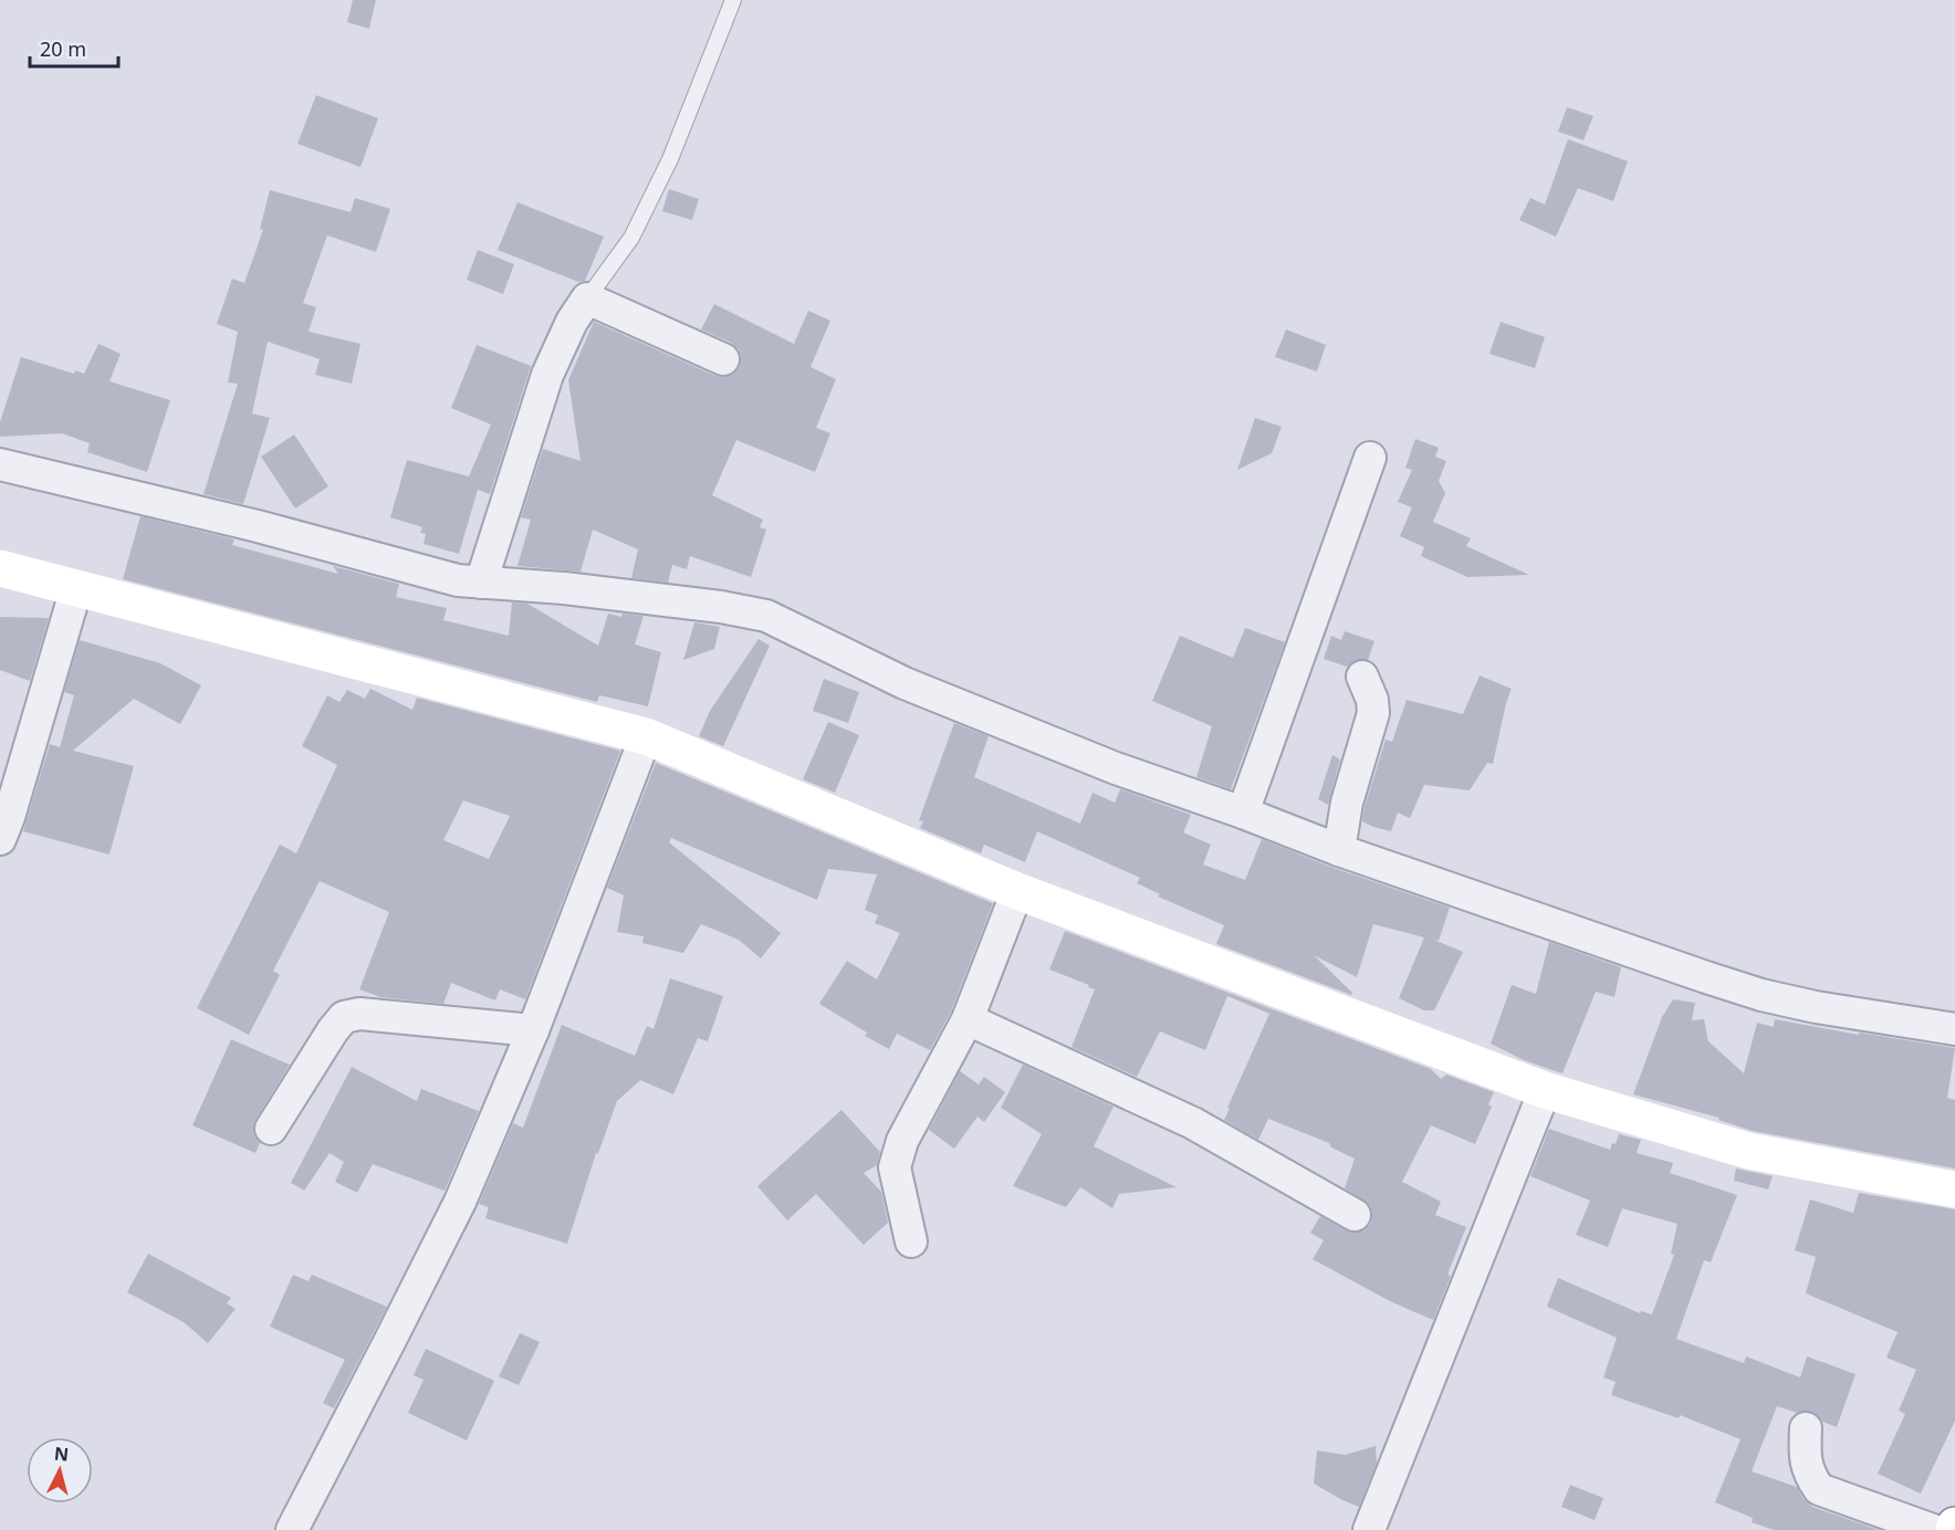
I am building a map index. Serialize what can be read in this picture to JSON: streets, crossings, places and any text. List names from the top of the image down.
{
  "scale_bar": "20 m",
  "north": "top"
}
